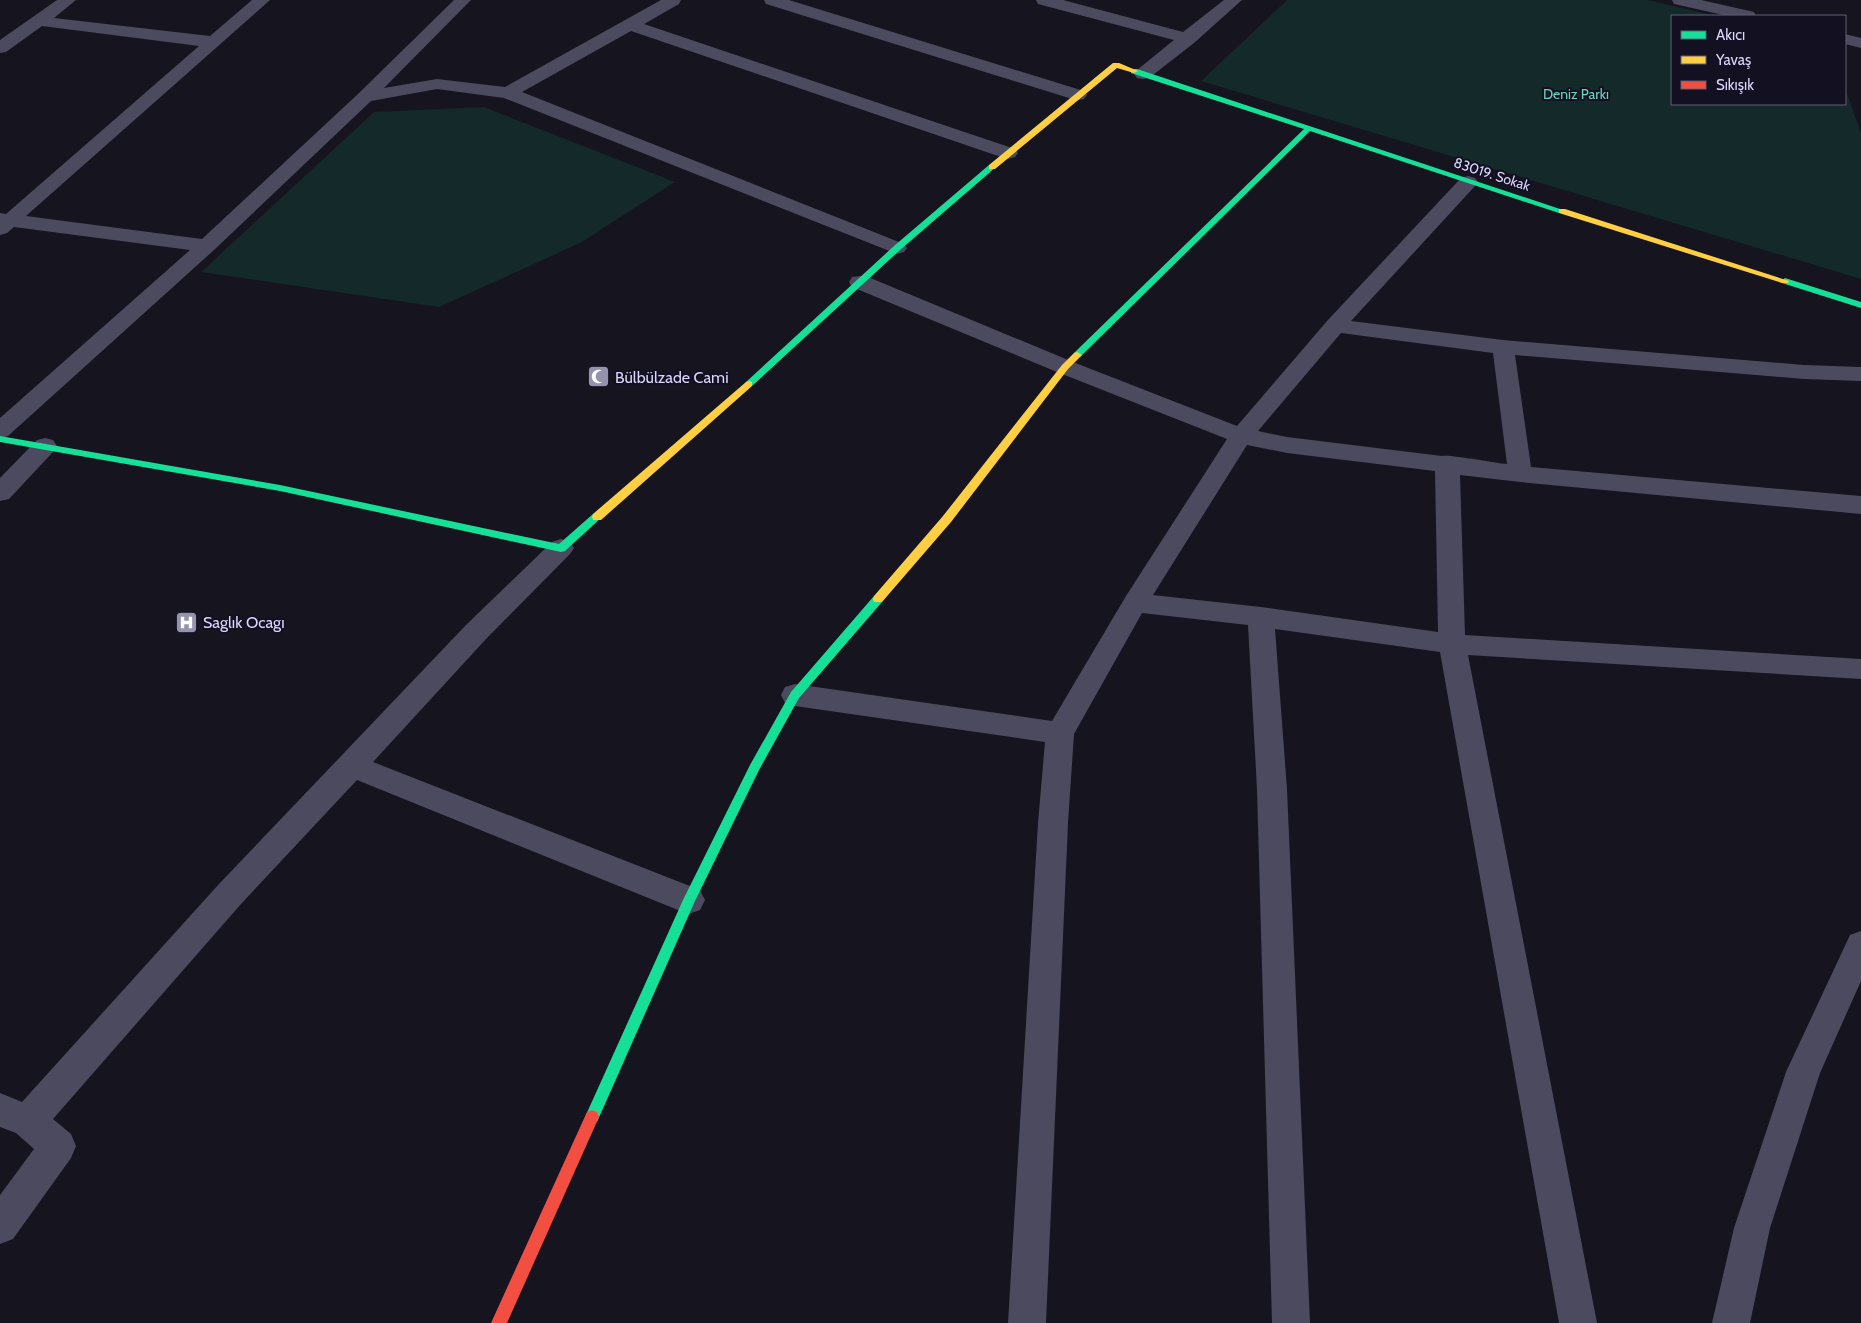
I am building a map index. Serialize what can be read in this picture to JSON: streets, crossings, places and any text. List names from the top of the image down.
{
  "streets": {
    "street": ["83019. Sokak"]
  },
  "parks": ["Deniz Parkı"],
  "places": {
    "mosque": ["Bülbülzade Cami"],
    "hospital": ["Saglık Ocagı"]
  },
  "legend": ["Akıcı", "Yavaş", "Sıkışık"]
}
